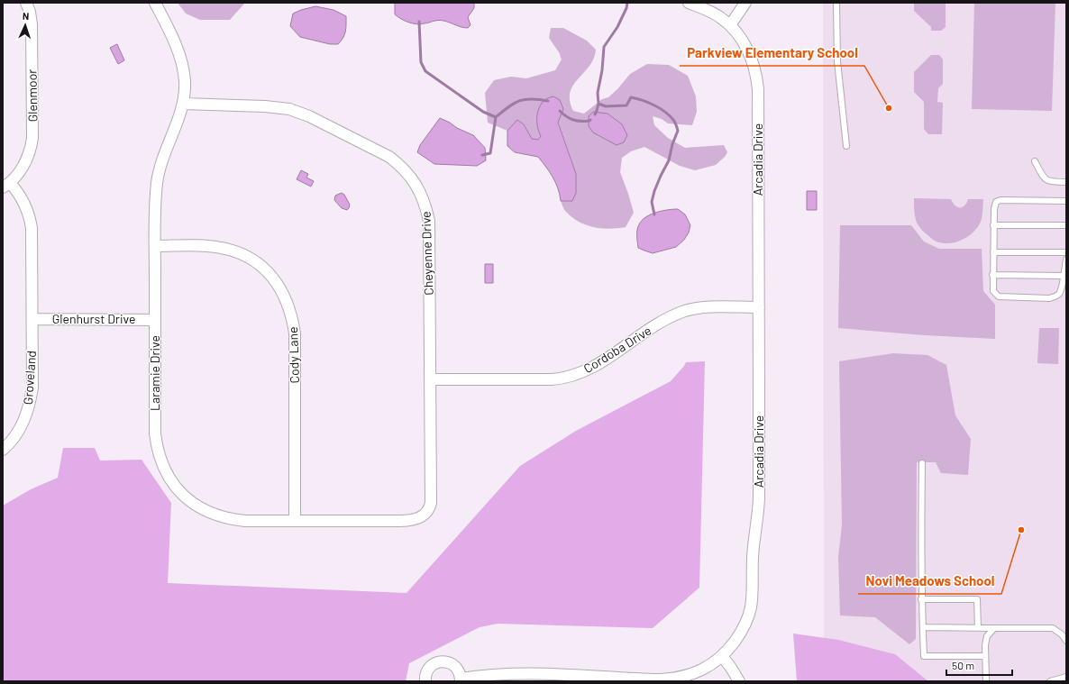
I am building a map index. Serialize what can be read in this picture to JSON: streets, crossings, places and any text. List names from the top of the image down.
{
  "streets": {
    "street": [
      "Glenmoor",
      "Arcadia Drive",
      "Cheyenne Drive",
      "Glenhurst Drive",
      "Cordoba Drive",
      "Cody Lane",
      "Laramie Drive",
      "Groveland"
    ]
  },
  "crossings": [
    ["Glenmoor", "Glenhurst Drive"],
    ["Glenmoor", "Groveland"],
    ["Arcadia Drive", "Cordoba Drive"],
    ["Cheyenne Drive", "Cordoba Drive"],
    ["Cheyenne Drive", "Laramie Drive"],
    ["Glenhurst Drive", "Laramie Drive"],
    ["Glenhurst Drive", "Groveland"],
    ["Cody Lane", "Laramie Drive"]
  ],
  "places": ["Parkview Elementary School", "Novi Meadows School"],
  "scale_bar": "50 m",
  "north": "top"
}
